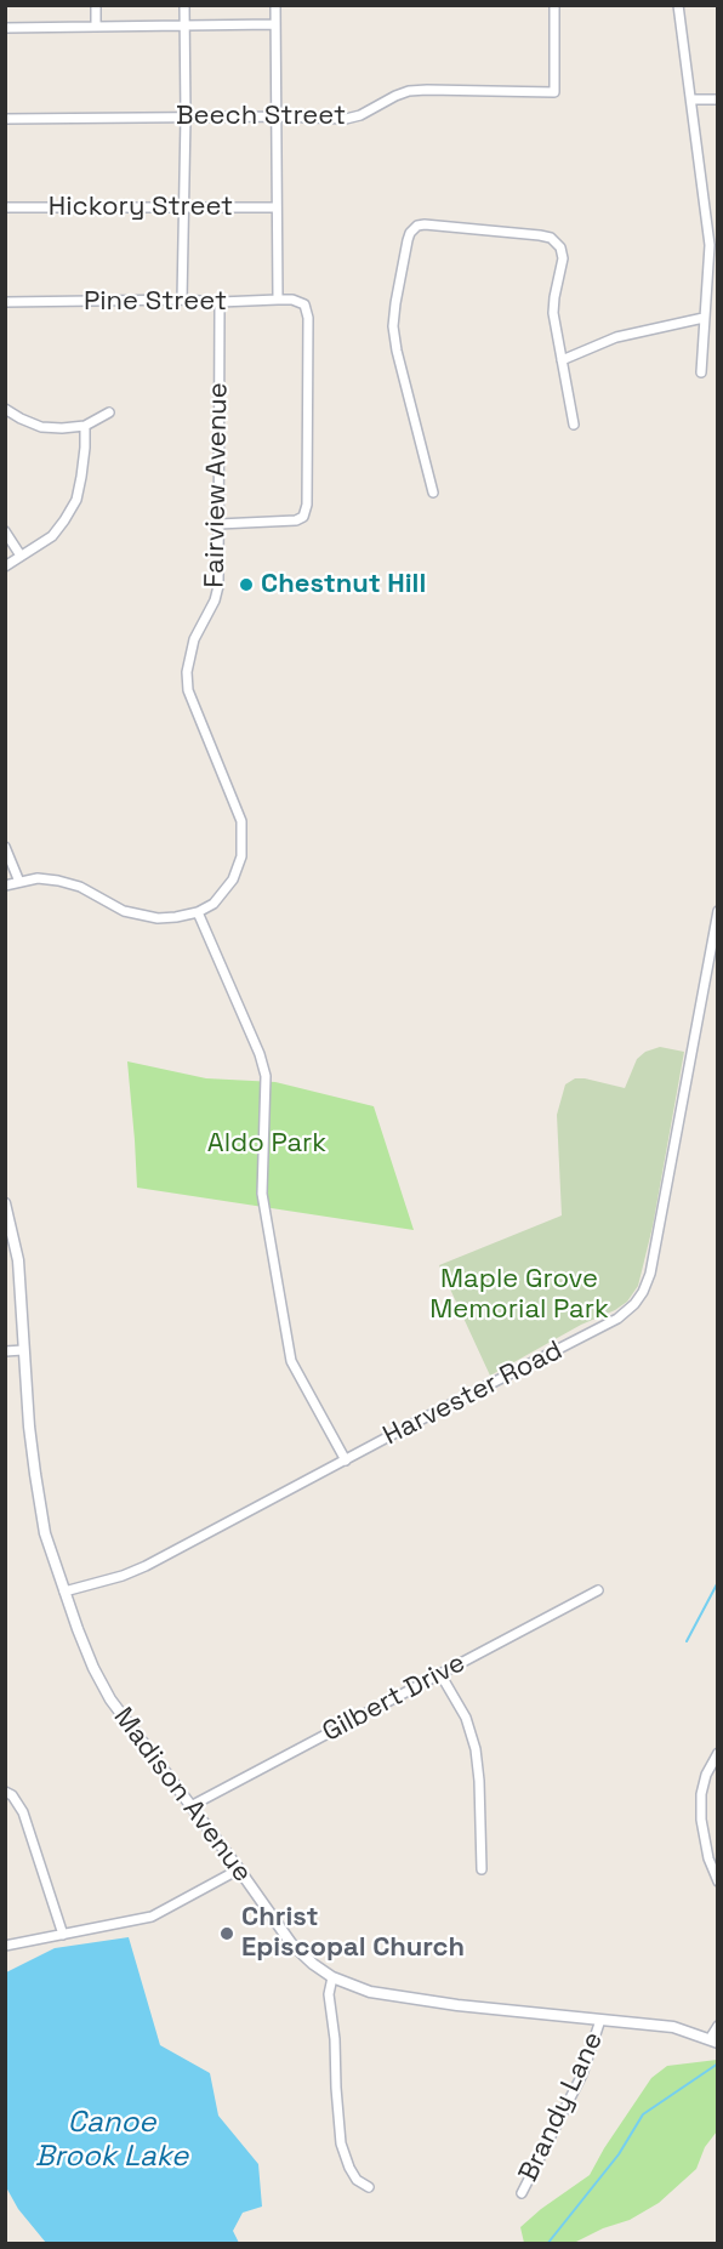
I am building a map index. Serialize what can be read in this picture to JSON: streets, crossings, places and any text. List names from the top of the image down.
{
  "streets": {
    "street": [
      "Beech Street",
      "Hickory Street",
      "Pine Street",
      "Fairview Avenue",
      "Harvester Road",
      "Gilbert Drive",
      "Madison Avenue",
      "Brandy Lane"
    ]
  },
  "crossings": [
    ["Pine Street", "Fairview Avenue"],
    ["Harvester Road", "Madison Avenue"],
    ["Gilbert Drive", "Madison Avenue"],
    ["Madison Avenue", "Brandy Lane"]
  ],
  "water": ["Canoe Brook Lake"],
  "parks": ["Aldo Park", "Maple Grove Memorial Park"],
  "places": ["Chestnut Hill", "Christ Episcopal Church"]
}
